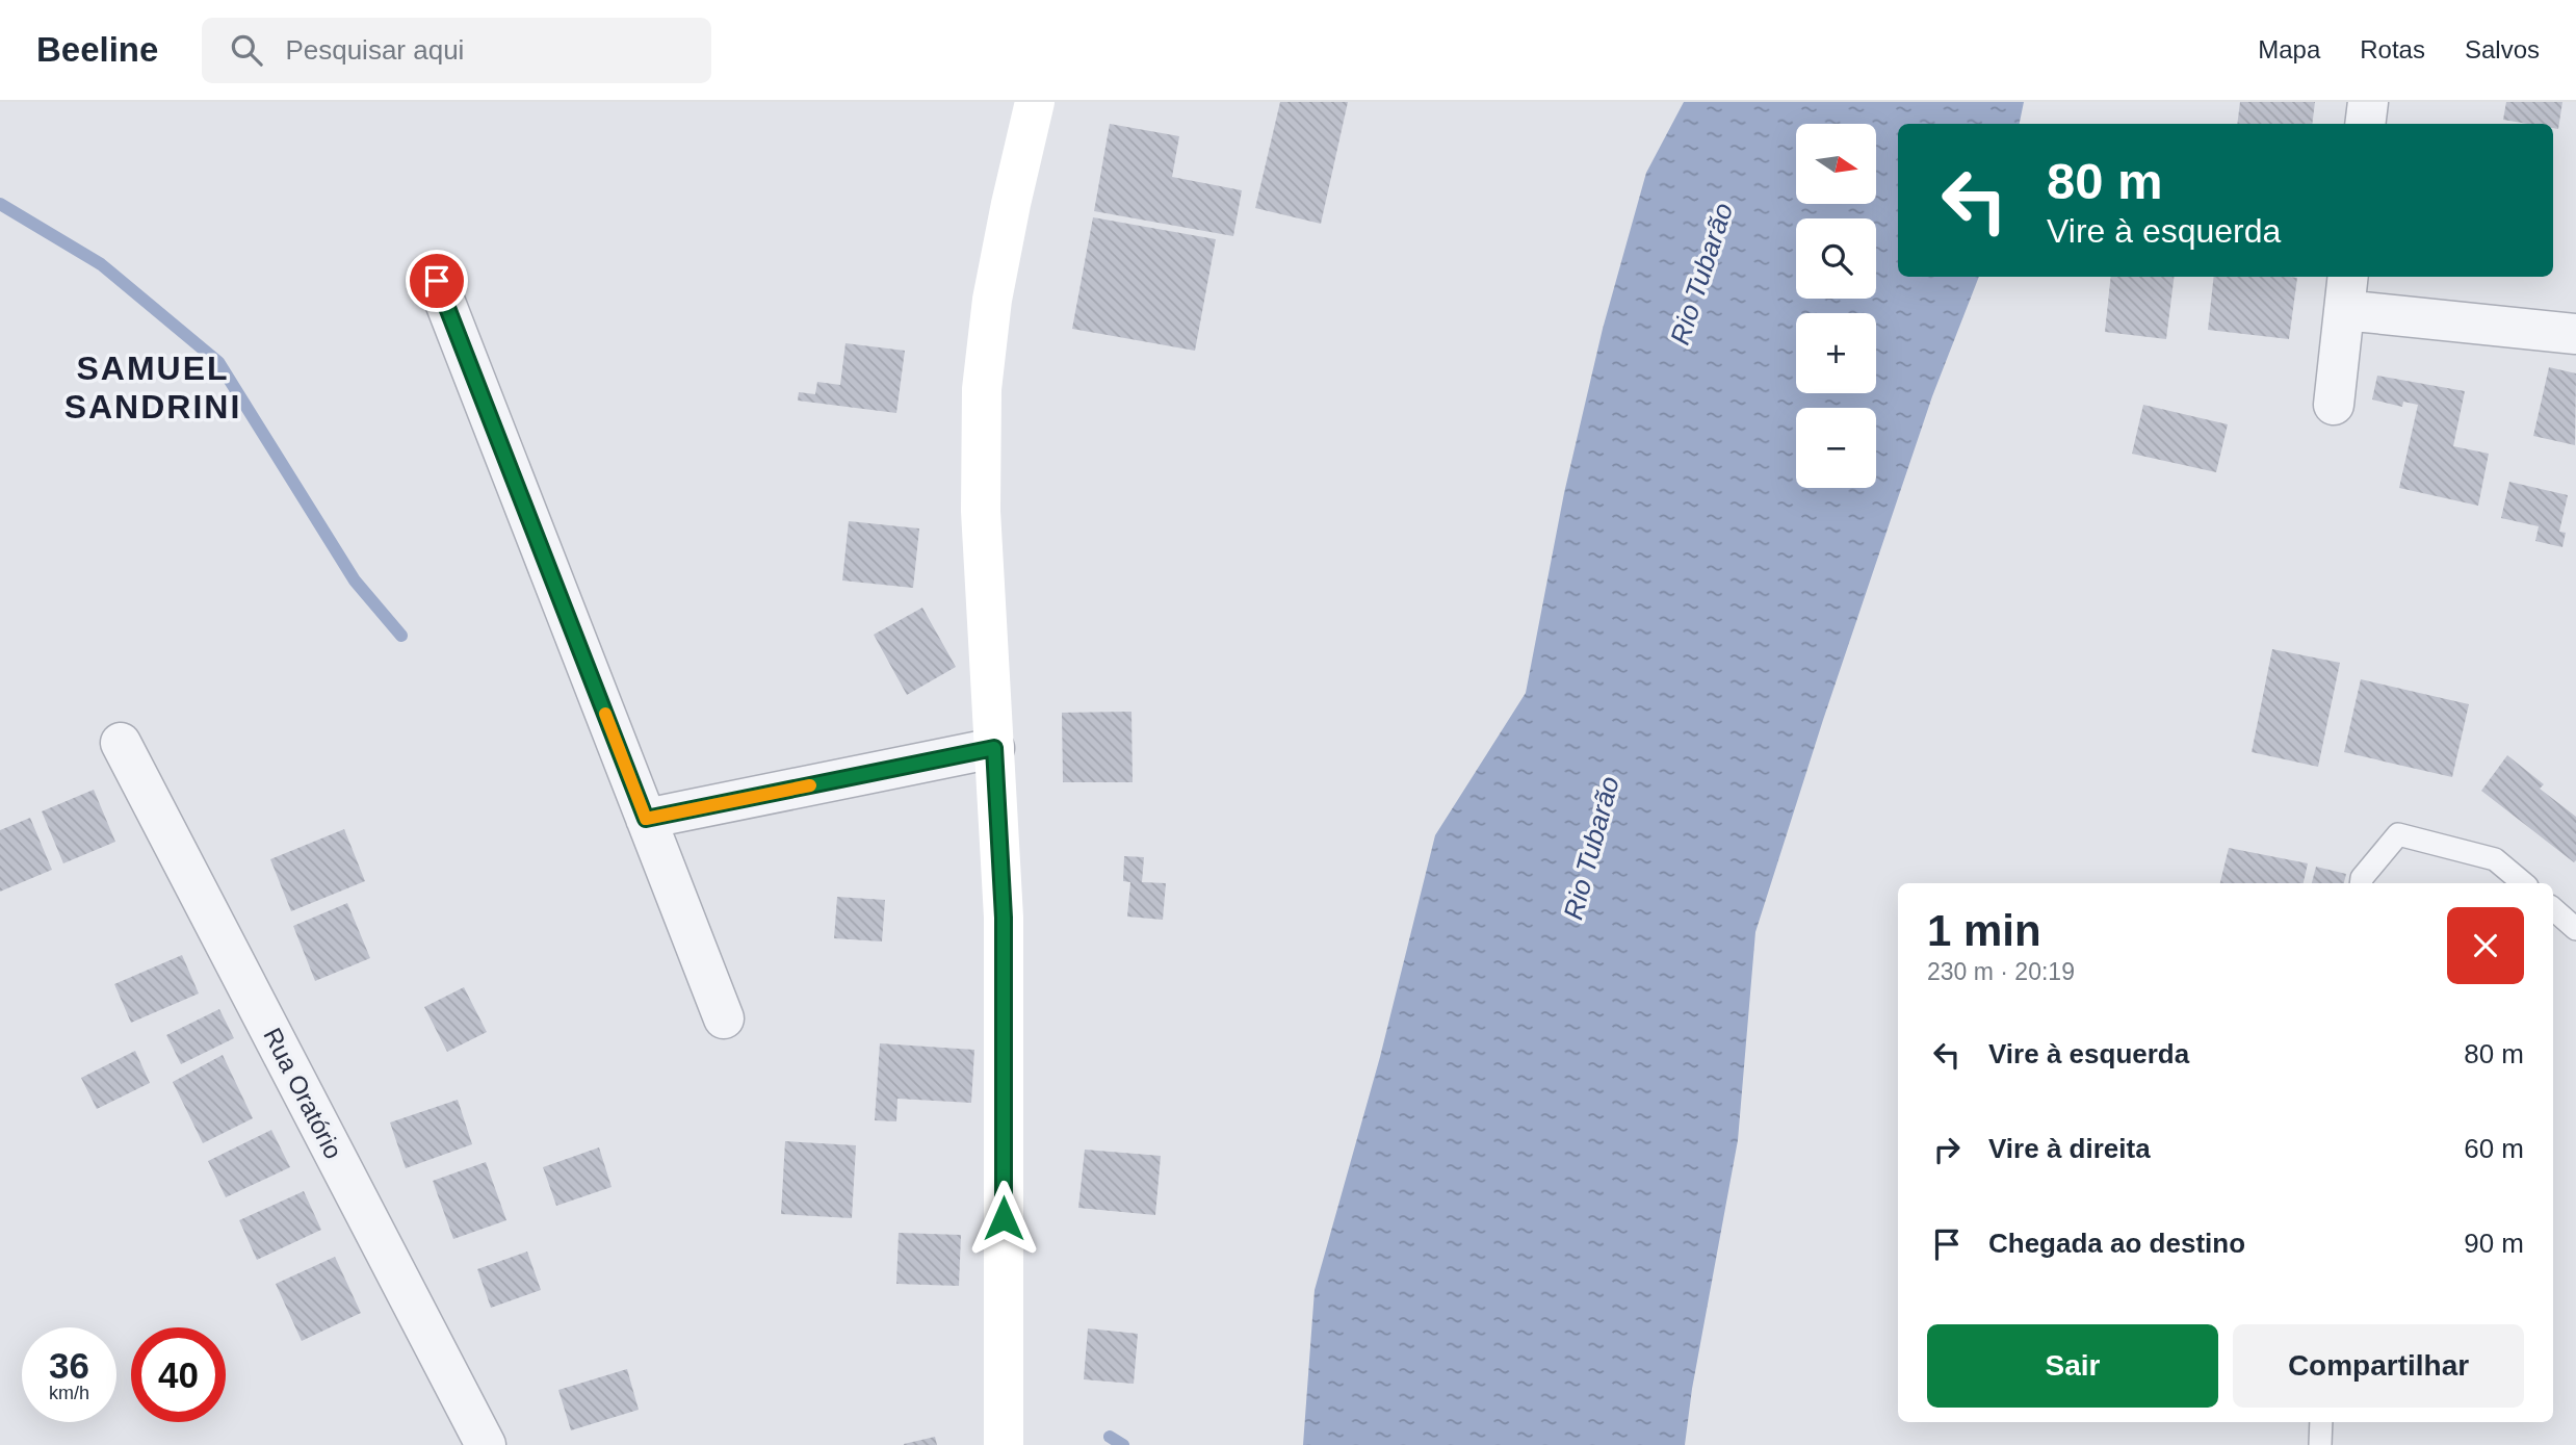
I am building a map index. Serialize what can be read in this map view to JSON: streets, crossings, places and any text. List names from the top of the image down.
{
  "streets": {
    "street": ["Rua Oratório"]
  },
  "districts": ["SAMUEL SANDRINI"],
  "water": ["Rio Tubarão"],
  "north": "right",
  "page": {
    "header": "Beeline",
    "search": "Pesquisar aqui",
    "nav": ["Mapa", "Rotas", "Salvos"],
    "map_buttons": ["+", "−"],
    "turn": ["80 m", "Vire à esquerda"],
    "heading": ["1 min", "230 m · 20:19"],
    "list": [
      {
        "name": "Vire à esquerda",
        "value": "80 m"
      },
      {
        "name": "Vire à direita",
        "value": "60 m"
      },
      {
        "name": "Chegada ao destino",
        "value": "90 m"
      }
    ],
    "buttons": ["Sair", "Compartilhar"],
    "speed": "36 km/h",
    "limit": "40"
  }
}
